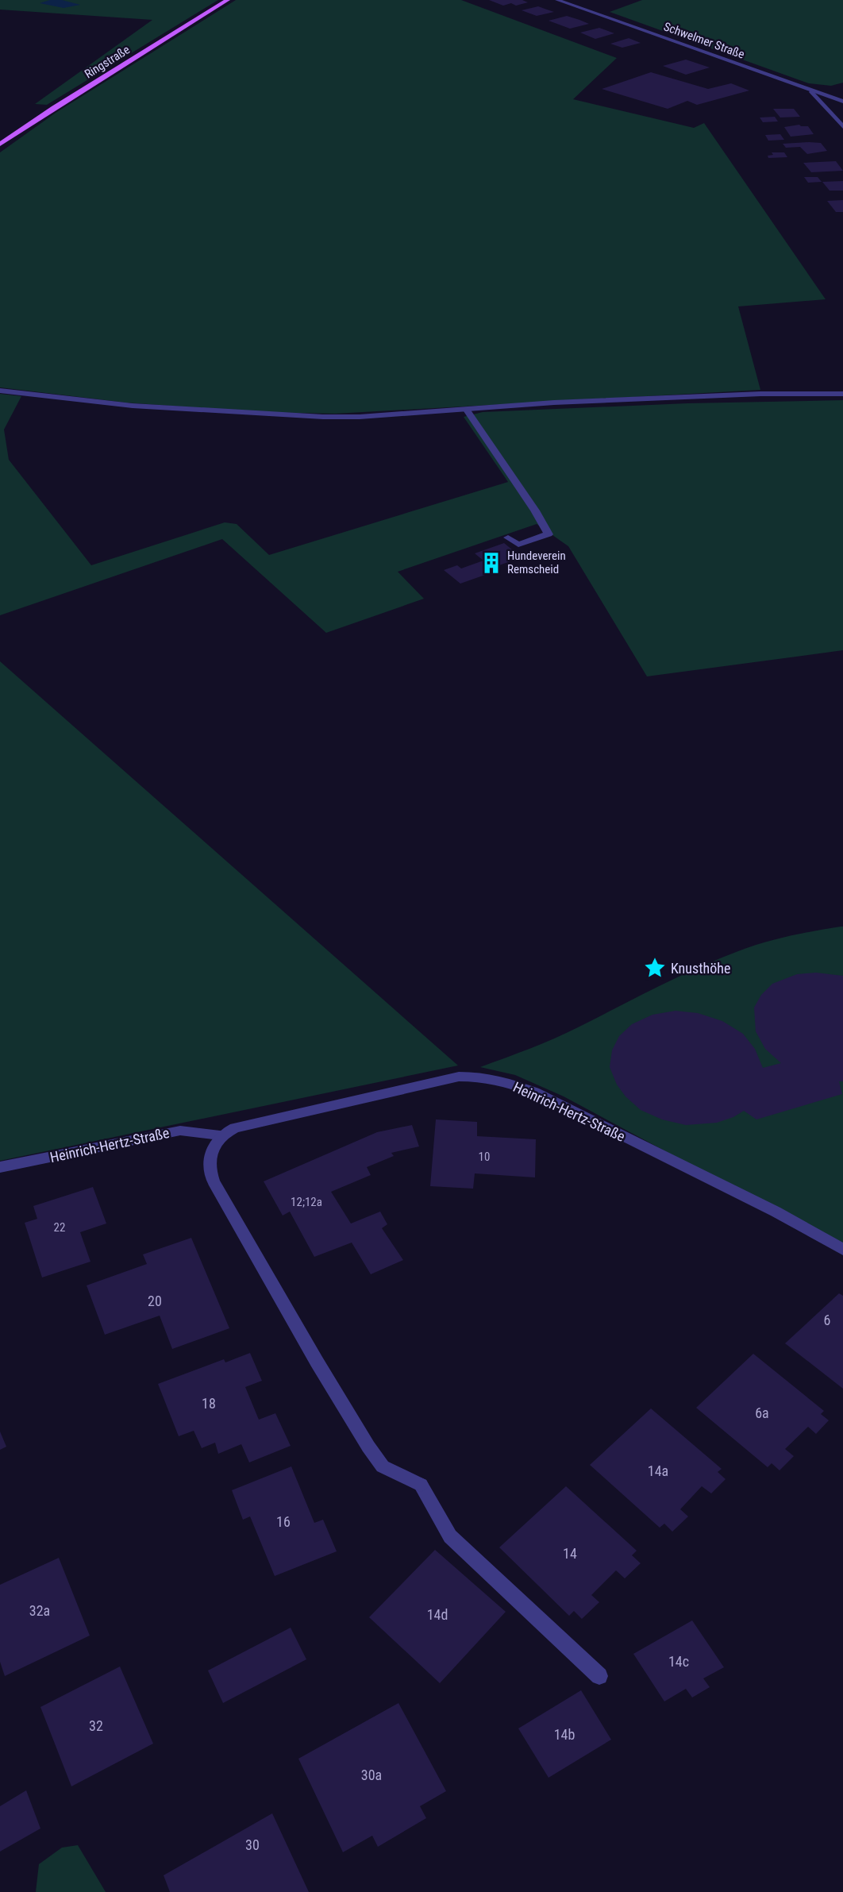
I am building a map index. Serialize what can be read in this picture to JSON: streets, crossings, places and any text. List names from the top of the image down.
{
  "streets": {
    "main road": ["Ringstraße"],
    "street": ["Schwelmer Straße", "Heinrich-Hertz-Straße"]
  },
  "places": {
    "building": ["Hundeverein Remscheid"],
    "place": ["Knusthöhe"]
  },
  "house_numbers": [
    "10",
    "12;12a",
    "22",
    "20",
    "6",
    "18",
    "6a",
    "14a",
    "16",
    "14",
    "32a",
    "14d",
    "14c",
    "32",
    "14b",
    "30a",
    "30"
  ]
}
